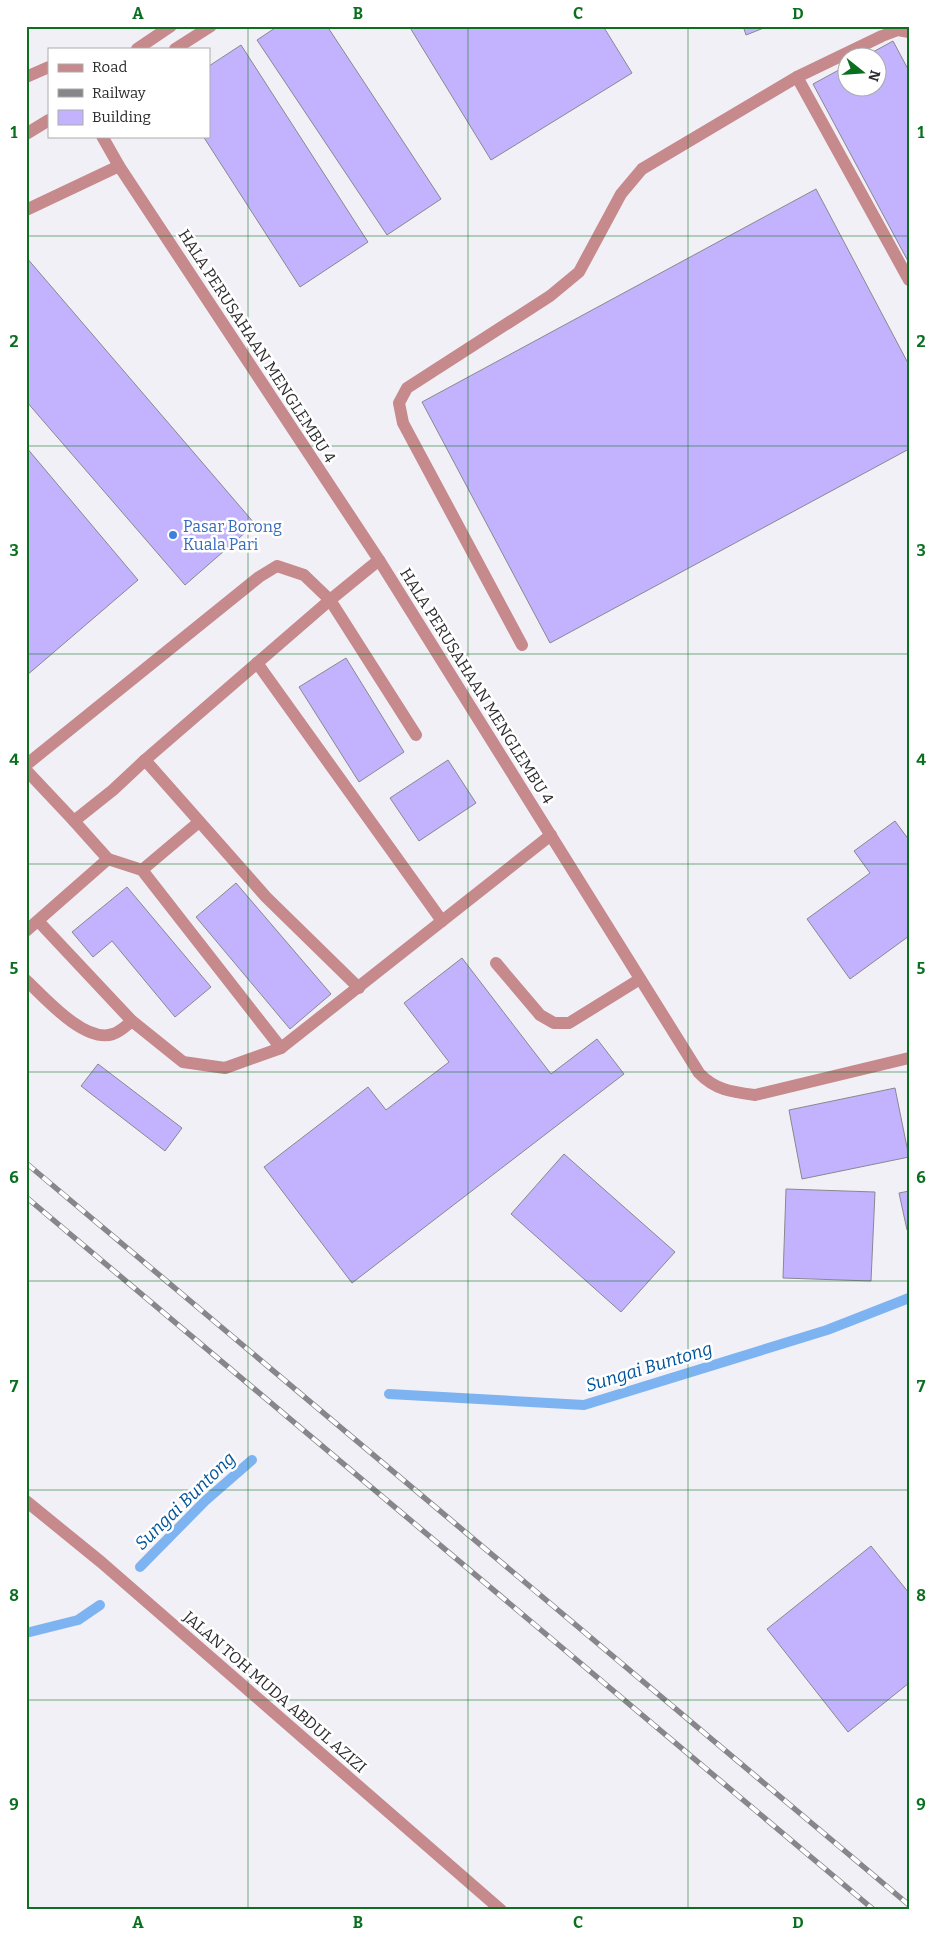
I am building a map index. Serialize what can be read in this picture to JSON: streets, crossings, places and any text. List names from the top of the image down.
{
  "streets": {
    "street": ["HALA PERUSAHAAN MENGLEMBU 4", "JALAN TOH MUDA ABDUL AZIZI"]
  },
  "water": ["Sungai Buntong"],
  "places": ["Pasar Borong Kuala Pari"],
  "legend": ["Road", "Railway", "Building"],
  "north": "right",
  "grid": {
    "columns": [
      "A",
      "B",
      "C",
      "D"
    ],
    "rows": [
      "1",
      "2",
      "3",
      "4",
      "5",
      "6",
      "7",
      "8",
      "9"
    ]
  }
}
